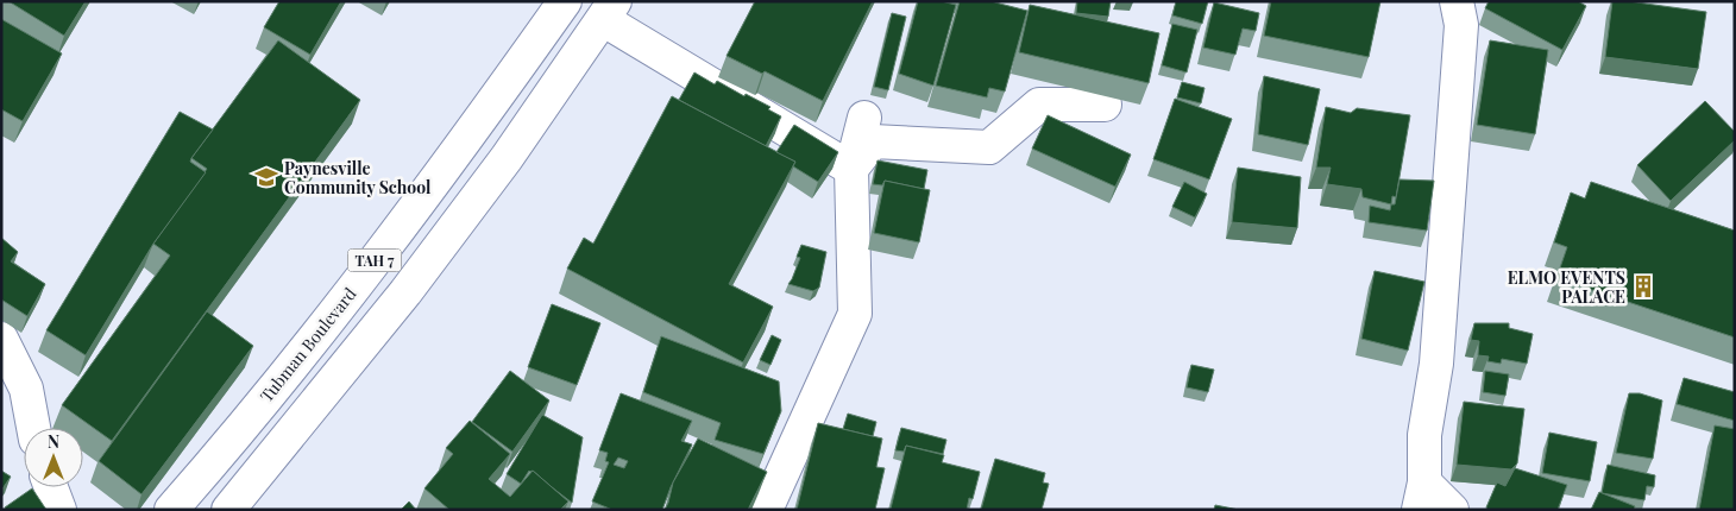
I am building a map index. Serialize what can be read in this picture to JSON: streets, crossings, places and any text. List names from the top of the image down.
{
  "streets": {
    "main road": ["TAH 7", "Tubman Boulevard"]
  },
  "places": {
    "school or university": ["Paynesville Community School"],
    "building": ["ELMO EVENTS PALACE"]
  },
  "north": "top"
}
